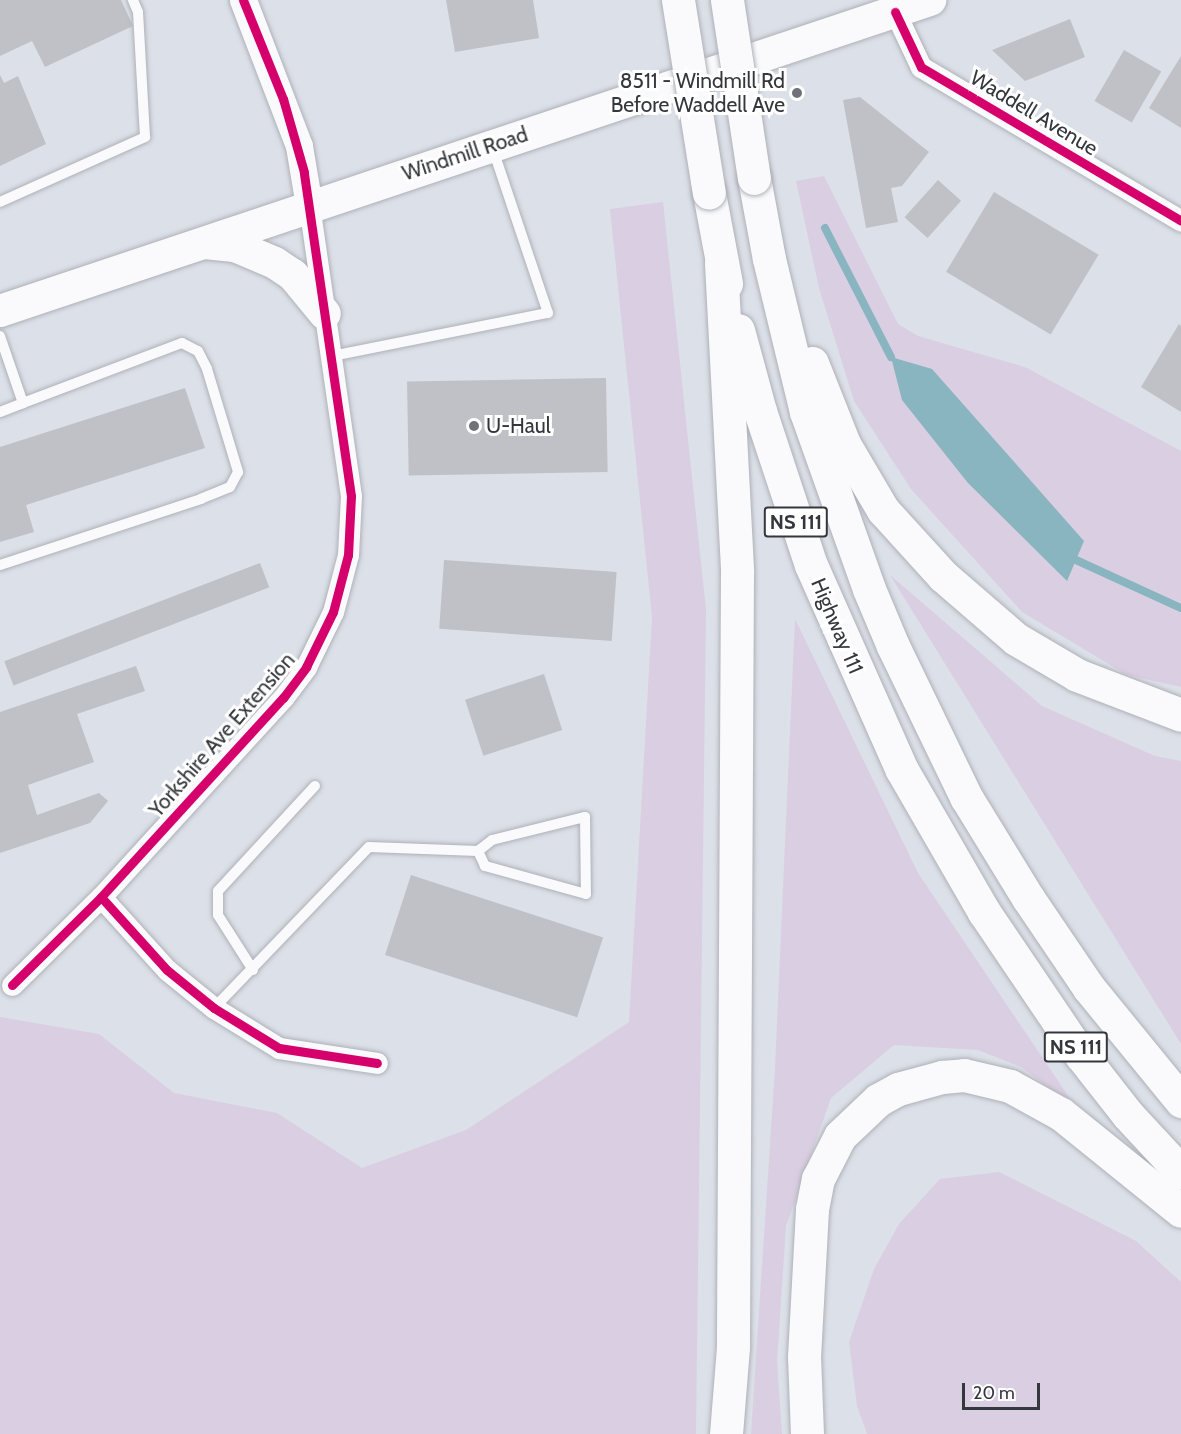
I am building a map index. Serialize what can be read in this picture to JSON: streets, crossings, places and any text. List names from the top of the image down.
{
  "streets": {
    "highway": ["NS 111", "Highway 111"],
    "main road": ["Windmill Road"],
    "street": ["Waddell Avenue", "Yorkshire Ave Extension"]
  },
  "crossings": [
    ["Waddell Avenue", "Windmill Road"],
    ["Windmill Road", "Yorkshire Ave Extension"]
  ],
  "places": ["8511 - Windmill Rd Before Waddell Ave", "U-Haul"],
  "scale_bar": "20 m"
}
